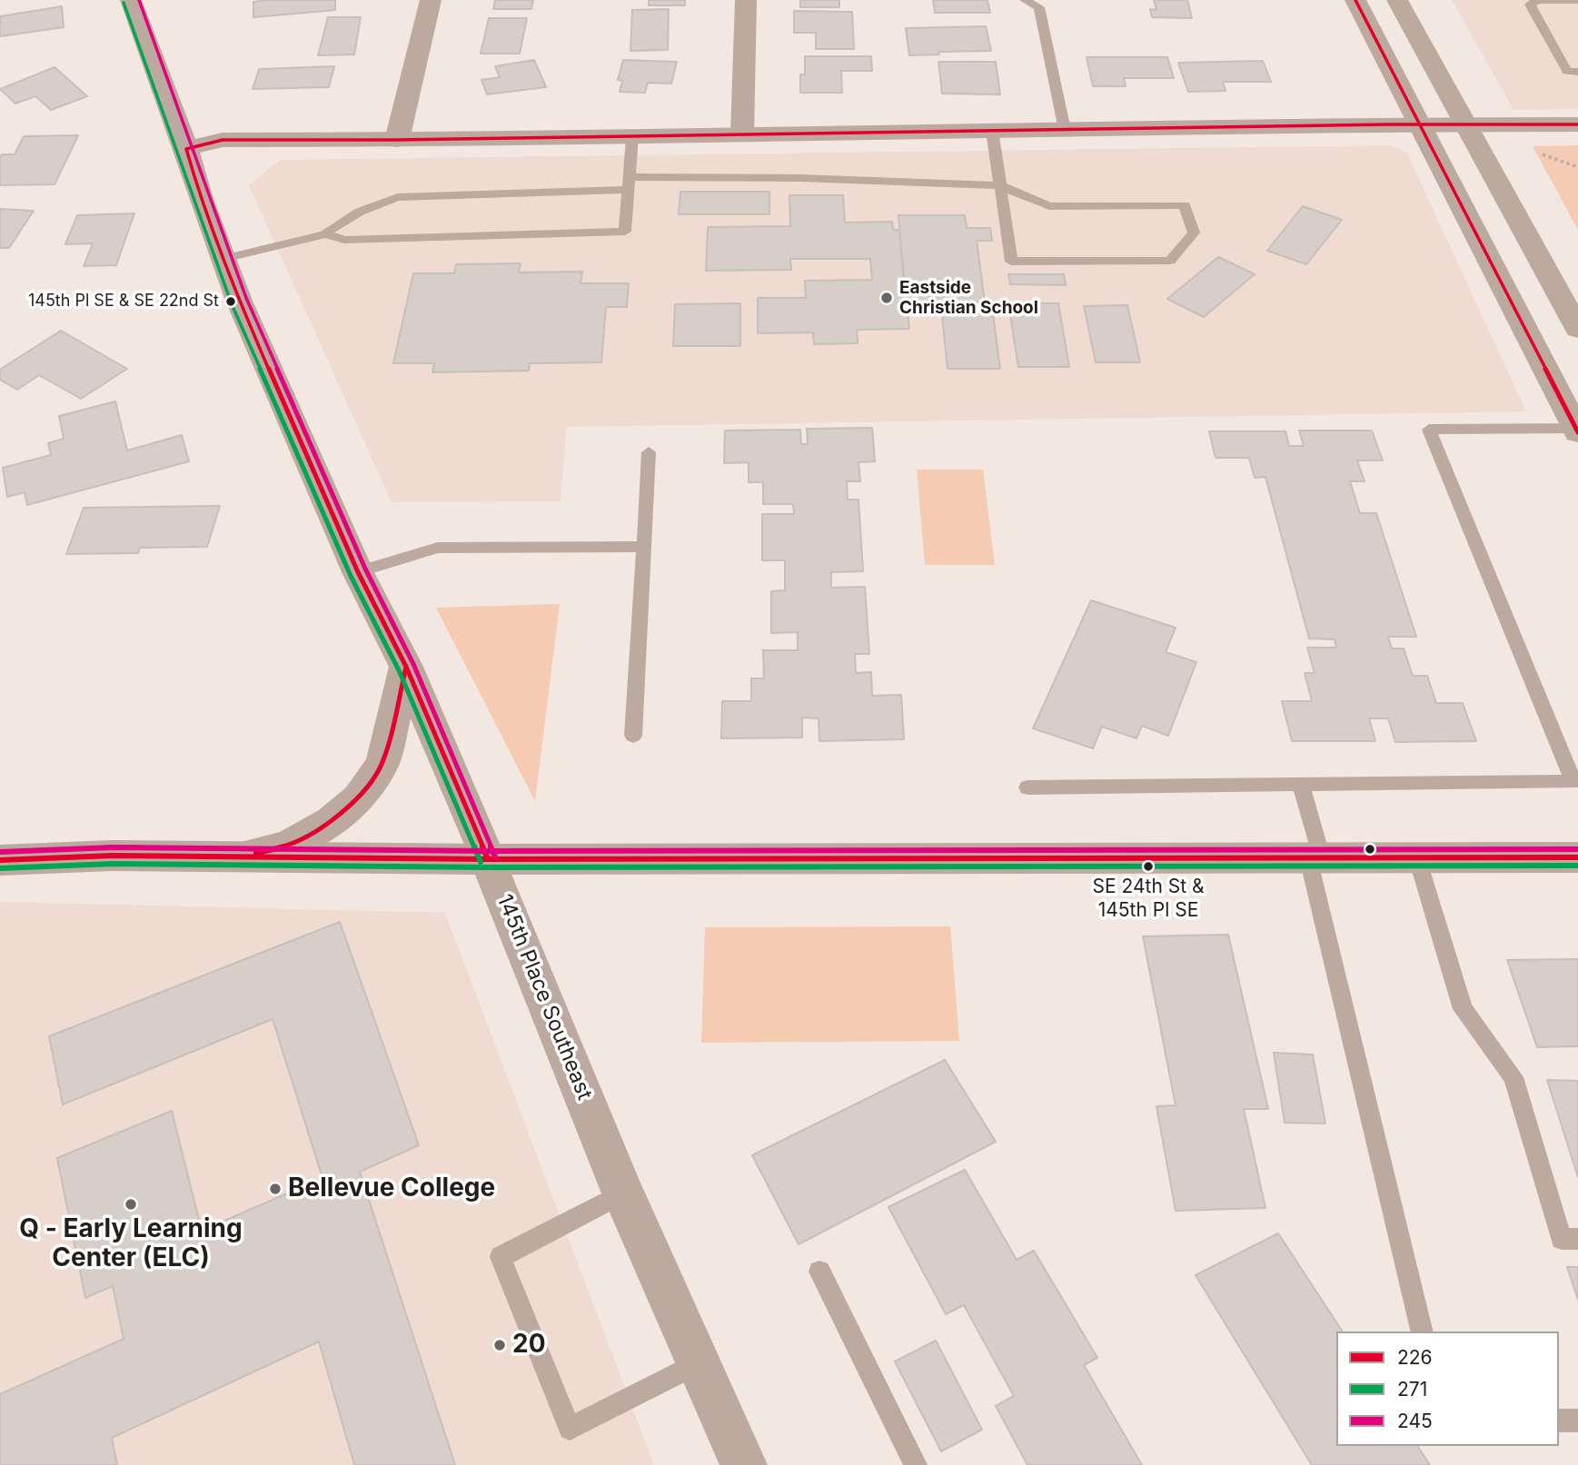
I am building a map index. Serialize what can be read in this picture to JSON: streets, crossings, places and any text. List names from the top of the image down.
{
  "streets": {
    "street": ["145th Place Southeast"]
  },
  "places": [
    "Eastside Christian School",
    "145th Pl SE & SE 22nd St",
    "SE 24th St & 145th Pl SE",
    "Bellevue College",
    "Q - Early Learning Center (ELC)",
    "20"
  ],
  "lines": ["transit line 226", "transit line 245", "transit line 271"],
  "legend": ["226", "271", "245"]
}
